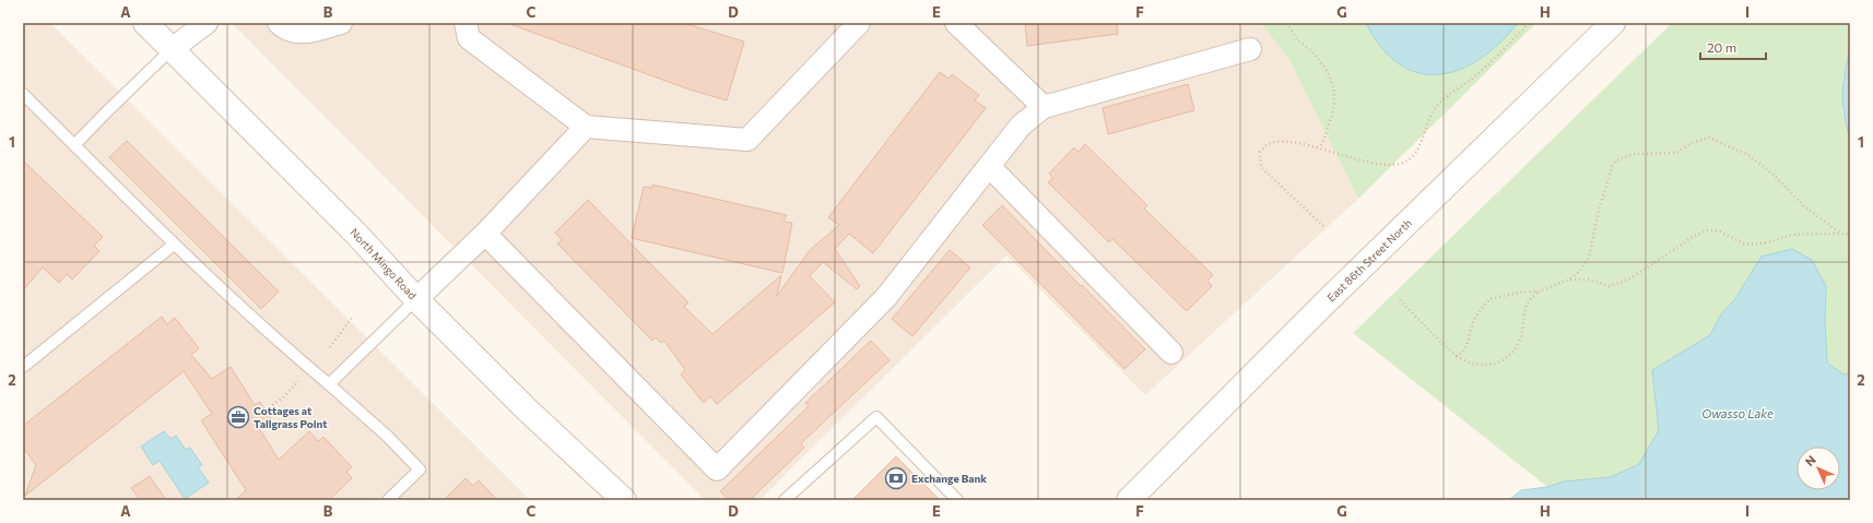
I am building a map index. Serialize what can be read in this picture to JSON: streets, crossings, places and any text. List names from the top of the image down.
{
  "streets": {
    "street": ["East 86th Street North", "North Mingo Road"]
  },
  "water": ["Owasso Lake"],
  "places": {
    "office": ["Cottages at Tallgrass Point"],
    "bank": ["Exchange Bank"]
  },
  "scale_bar": "20 m",
  "north": "top left",
  "grid": {
    "columns": [
      "A",
      "B",
      "C",
      "D",
      "E",
      "F",
      "G",
      "H",
      "I"
    ],
    "rows": ["1", "2"]
  }
}
